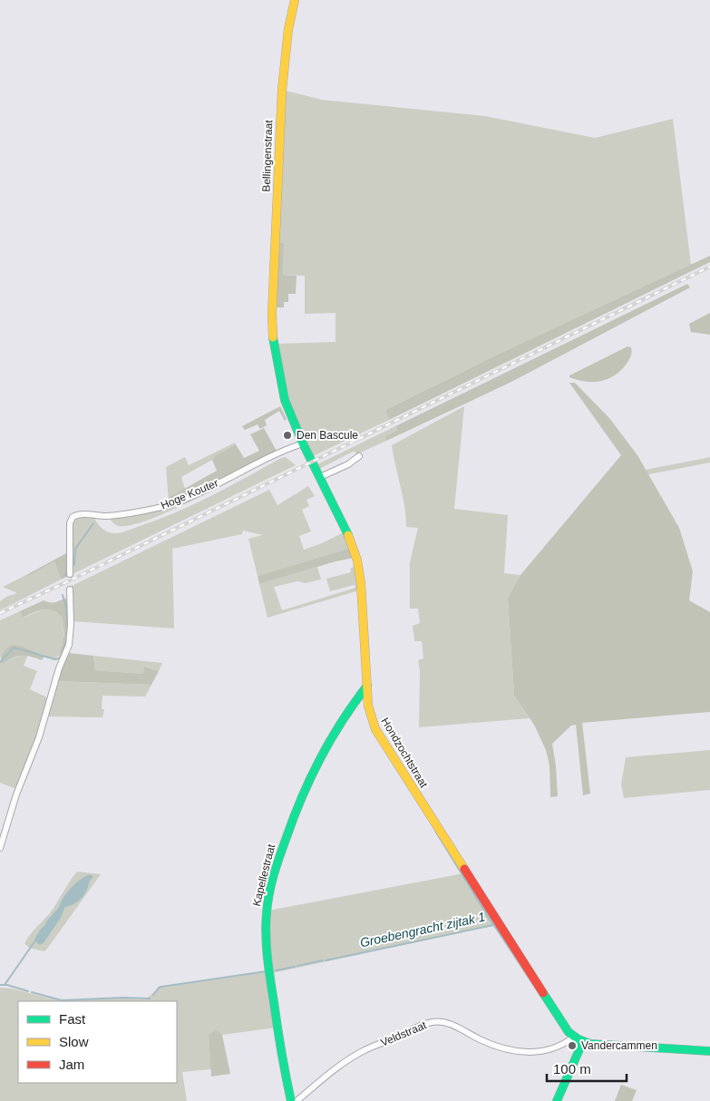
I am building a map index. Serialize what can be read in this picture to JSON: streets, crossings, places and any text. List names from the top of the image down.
{
  "streets": {
    "street": [
      "Bellingenstraat",
      "Hoge Kouter",
      "Hondzochtstraat",
      "Kapellestraat",
      "Veldstraat"
    ]
  },
  "crossings": [
    ["Bellingenstraat", "Hondzochtstraat"],
    ["Hoge Kouter", "Hondzochtstraat"],
    ["Hondzochtstraat", "Kapellestraat"],
    ["Hondzochtstraat", "Veldstraat"]
  ],
  "water": ["Groebengracht zijtak 1"],
  "places": ["Den Bascule", "Vandercammen"],
  "legend": ["Fast", "Slow", "Jam"],
  "scale_bar": "100 m"
}
